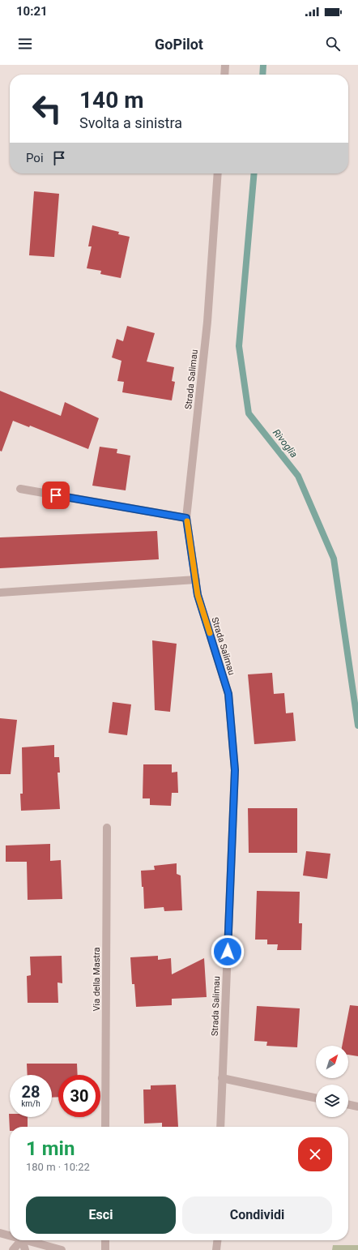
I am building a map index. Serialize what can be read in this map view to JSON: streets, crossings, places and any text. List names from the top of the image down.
{
  "streets": {
    "street": ["Strada Salimau", "Via della Mastra"]
  },
  "water": ["Rivoglia"],
  "north": "top right",
  "page": {
    "status": "10:21",
    "header": "GoPilot",
    "turn": ["140 m", "Svolta a sinistra"],
    "then": "Poi",
    "speed": "28 km/h",
    "limit": "30",
    "heading": ["1 min", "180 m · 10:22"],
    "buttons": ["Esci", "Condividi"]
  }
}
